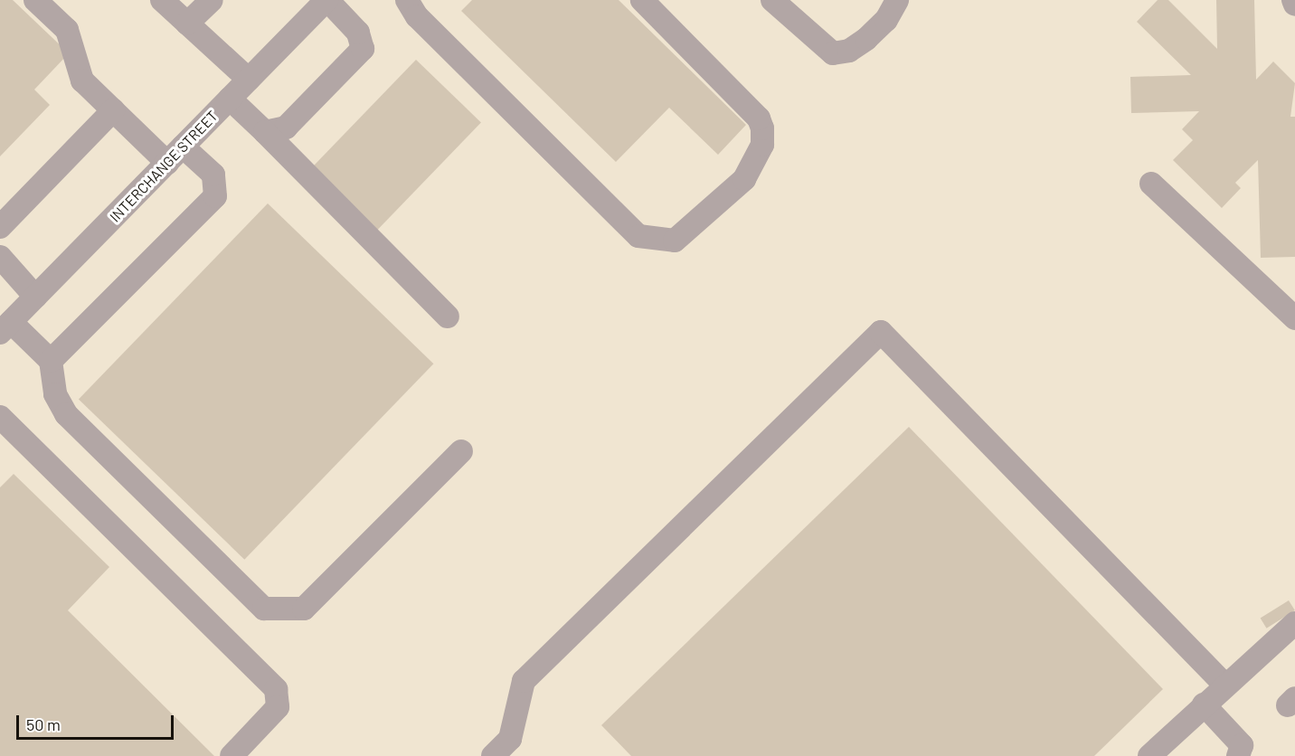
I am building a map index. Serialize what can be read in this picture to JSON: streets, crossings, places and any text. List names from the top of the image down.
{
  "streets": {
    "street": ["INTERCHANGE STREET"]
  },
  "scale_bar": "50 m"
}
